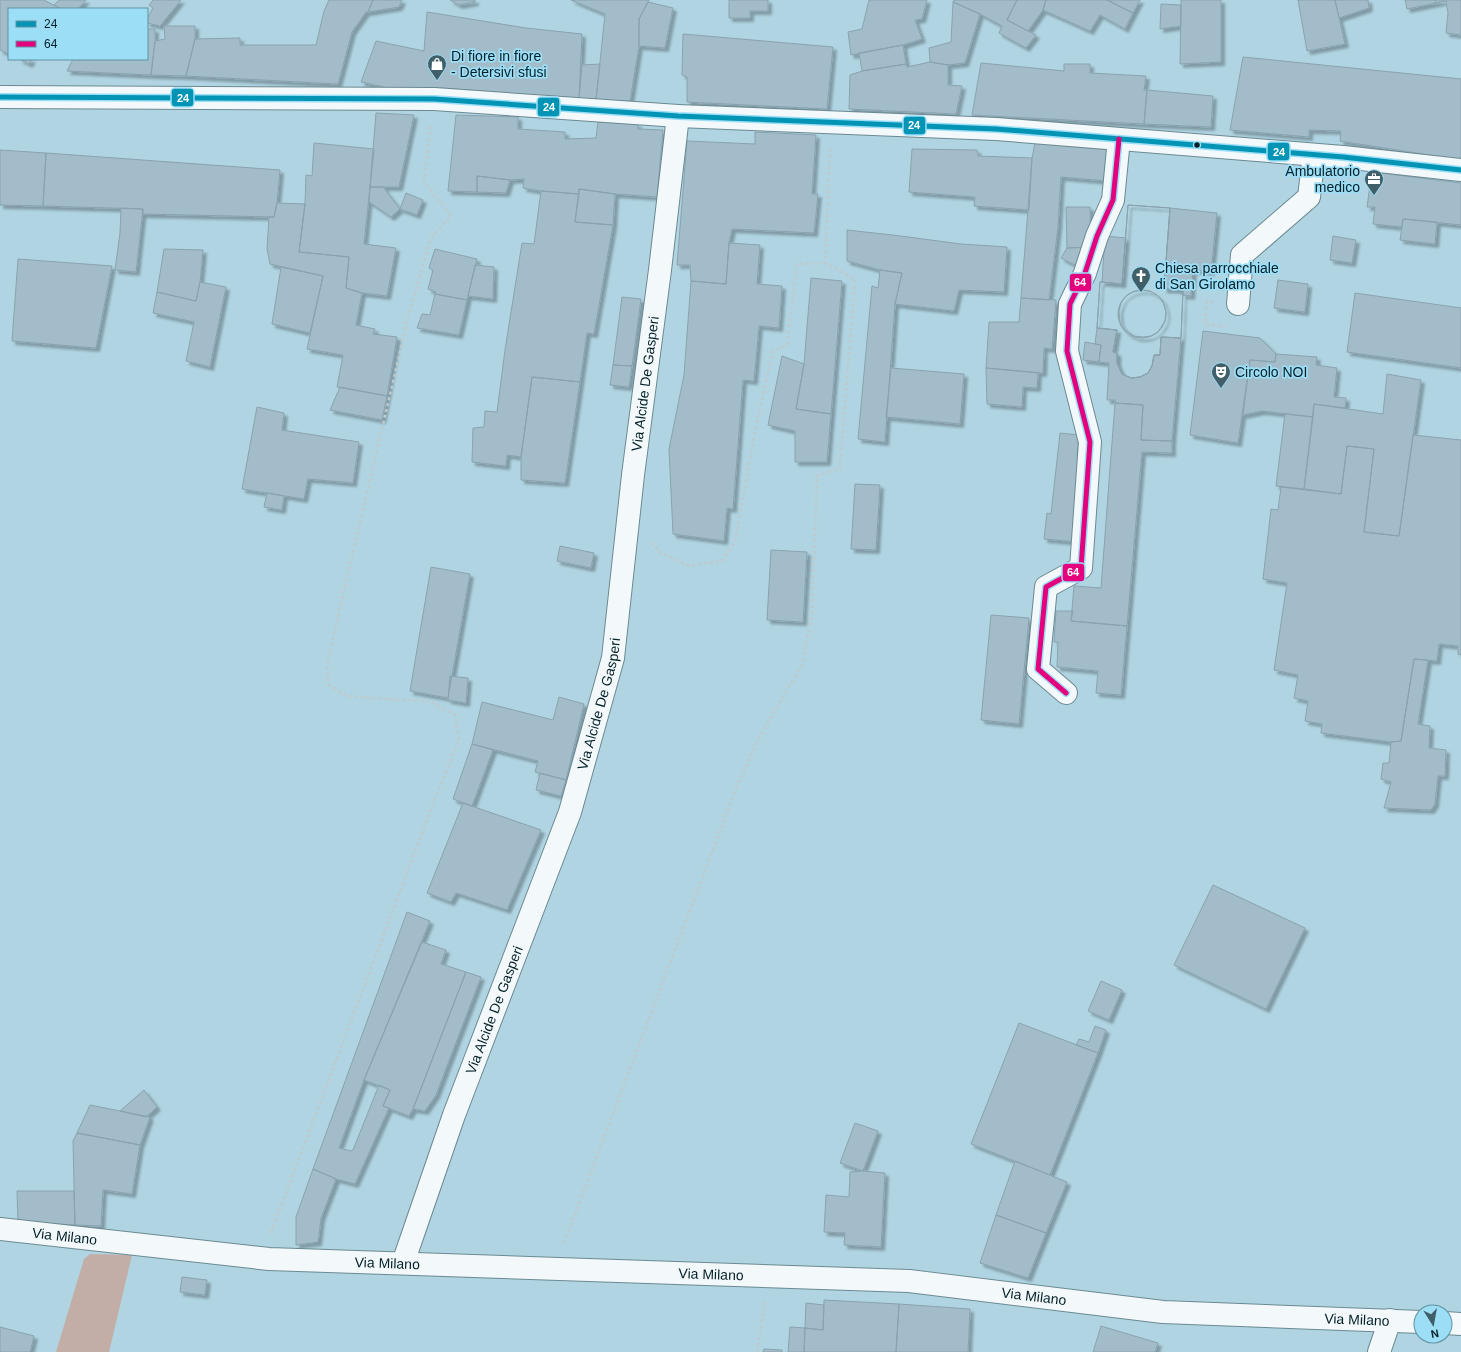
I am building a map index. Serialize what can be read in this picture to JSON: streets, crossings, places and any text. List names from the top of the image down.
{
  "streets": {
    "street": ["Via Alcide De Gasperi", "Via Milano"]
  },
  "crossings": [
    ["Via Alcide De Gasperi", "Via Milano"]
  ],
  "places": {
    "shop": ["Di fiore in fiore - Detersivi sfusi"],
    "office": ["Ambulatorio medico"],
    "church": ["Chiesa parrocchiale di San Girolamo"],
    "theatre": ["Circolo NOI"]
  },
  "lines": ["transit line 24", "transit line 64"],
  "legend": ["24", "64"],
  "north": "bottom"
}
